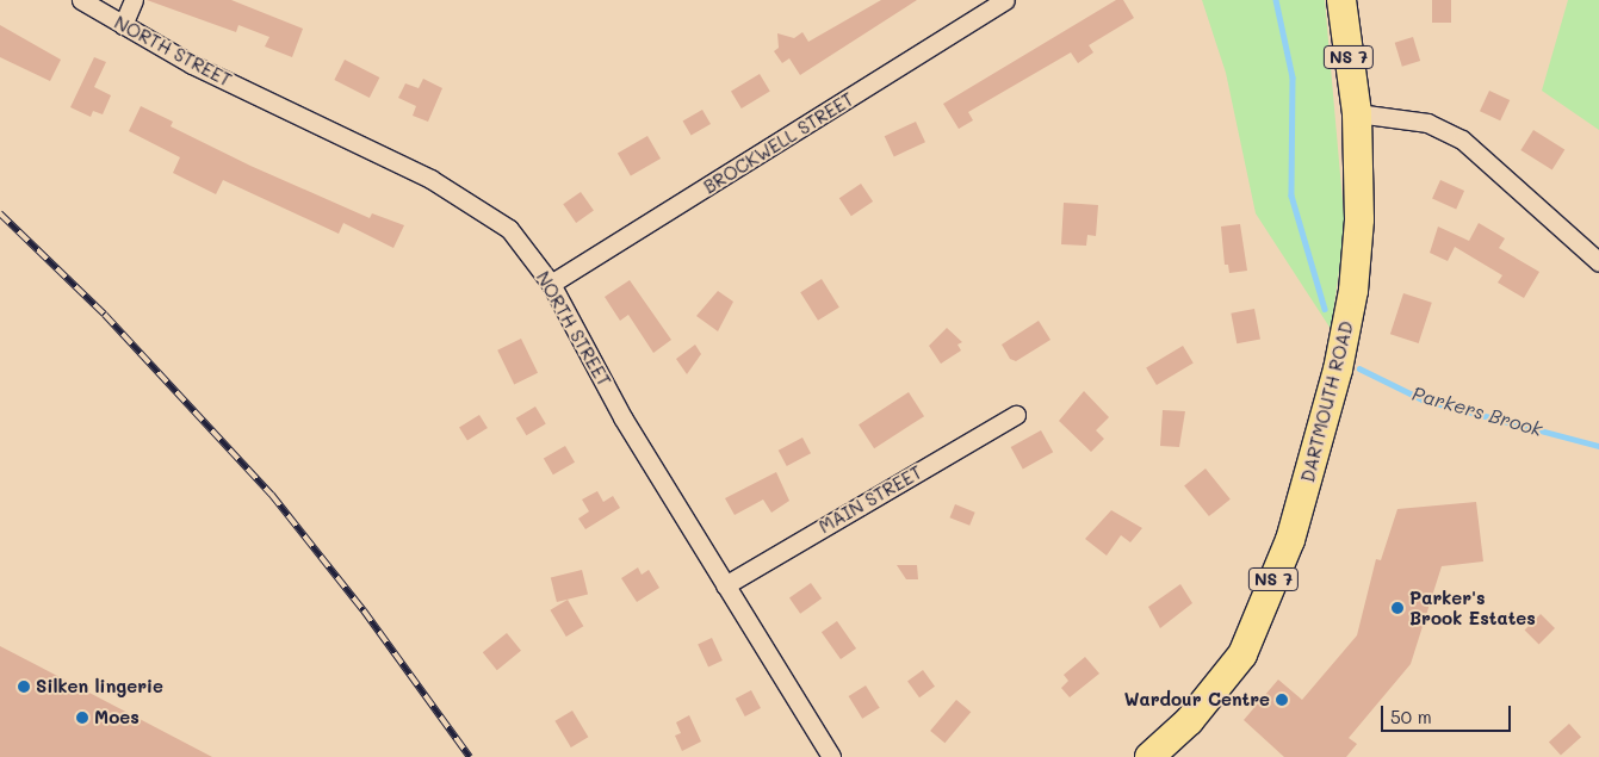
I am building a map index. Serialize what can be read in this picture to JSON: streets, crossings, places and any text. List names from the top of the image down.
{
  "streets": {
    "main road": ["NS 7", "DARTMOUTH ROAD"],
    "street": ["NORTH STREET", "BROCKWELL STREET", "MAIN STREET"]
  },
  "crossings": [
    ["NORTH STREET", "BROCKWELL STREET"],
    ["NORTH STREET", "MAIN STREET"]
  ],
  "water": ["Parkers Brook"],
  "places": [
    "Parker's Brook Estates",
    "Silken lingerie",
    "Wardour Centre",
    "Moes"
  ],
  "scale_bar": "50 m"
}
